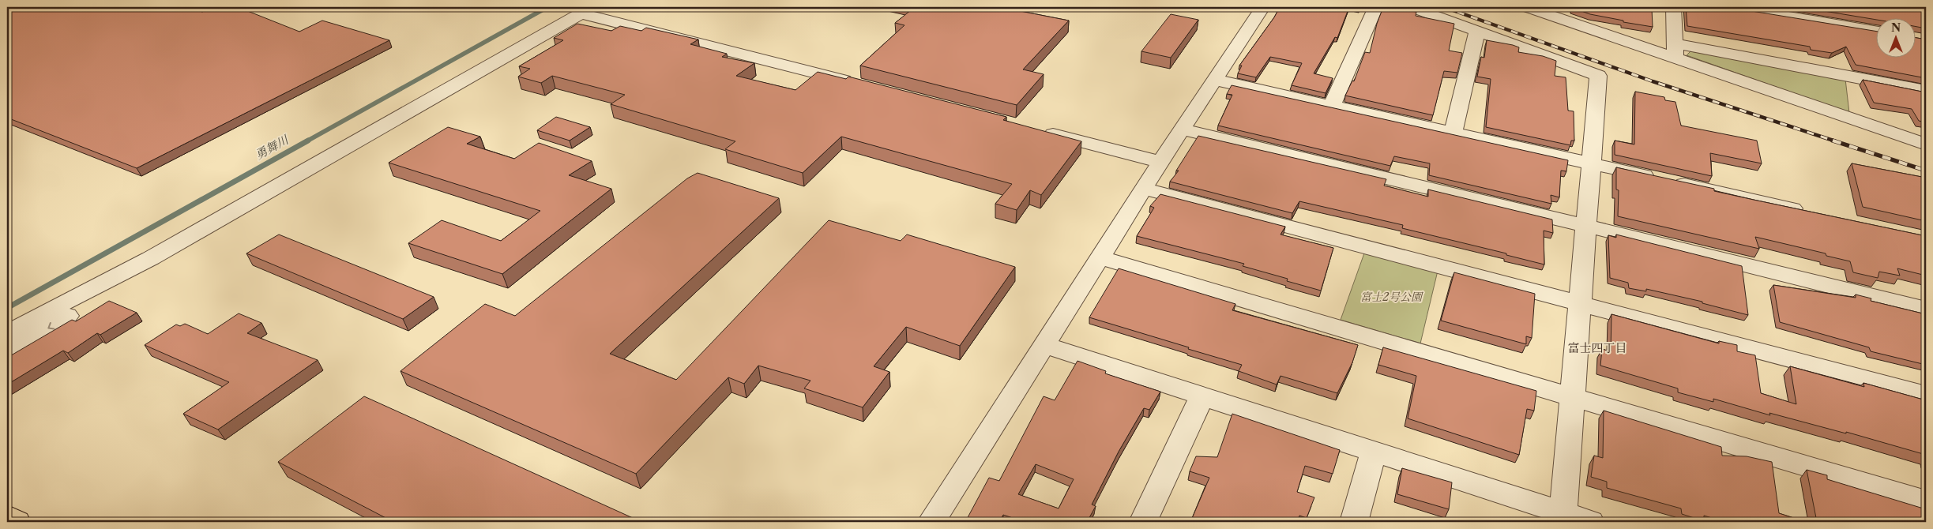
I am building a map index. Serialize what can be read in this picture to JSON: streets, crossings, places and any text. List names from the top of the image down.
{
  "districts": ["富士四丁目"],
  "water": ["勇舞川"],
  "parks": ["富士2号公園"],
  "north": "top"
}
